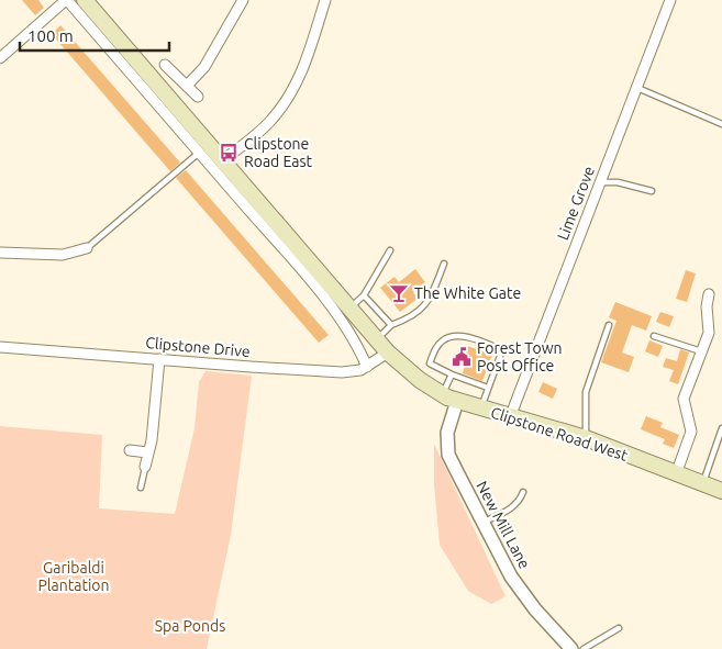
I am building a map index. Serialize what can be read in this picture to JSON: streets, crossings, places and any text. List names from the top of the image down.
{
  "streets": {
    "main road": ["Clipstone Road West"],
    "street": ["Lime Grove", "Clipstone Drive", "New Mill Lane"]
  },
  "crossings": [
    ["Lime Grove", "Clipstone Road West"],
    ["Clipstone Road West", "New Mill Lane"]
  ],
  "parks": ["Garibaldi Plantation", "Spa Ponds"],
  "places": {
    "bus stop": ["Clipstone Road East"],
    "bar": ["The White Gate"],
    "public building": ["Forest Town Post Office"]
  },
  "scale_bar": "100 m"
}
